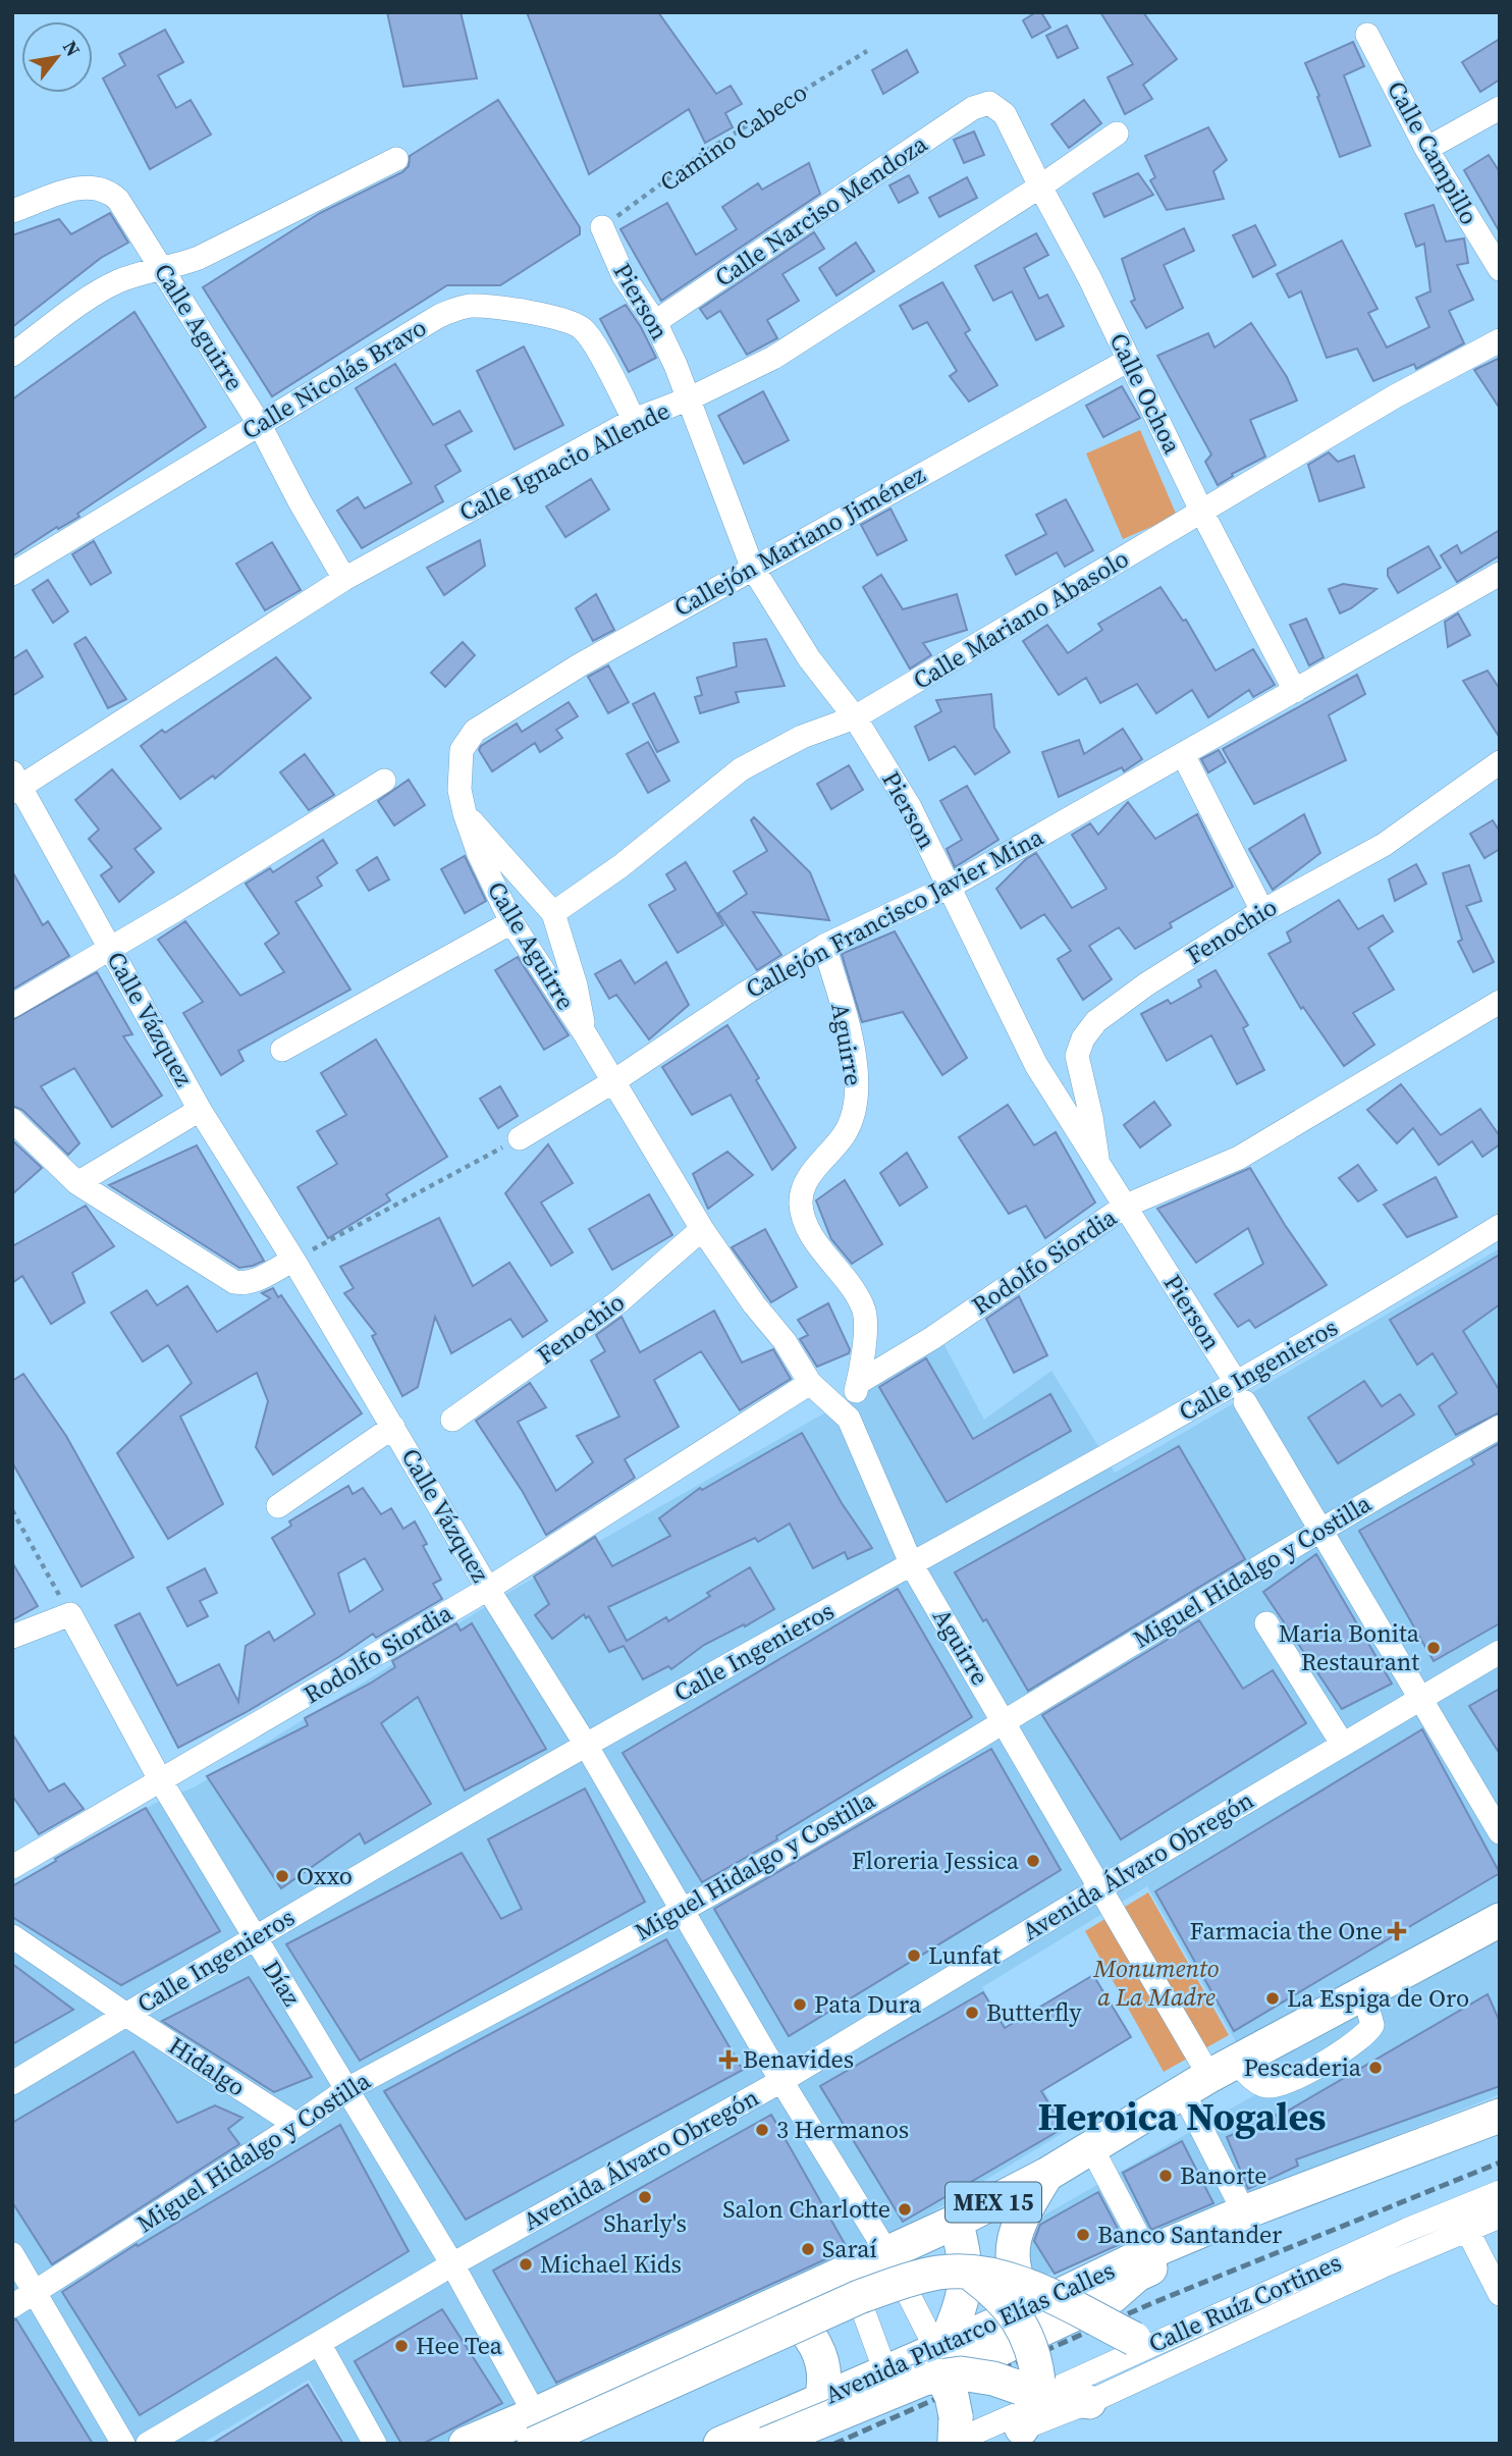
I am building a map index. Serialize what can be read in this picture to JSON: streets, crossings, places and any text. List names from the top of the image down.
{
  "streets": {
    "highway": ["MEX 15", "Avenida Plutarco Elías Calles"],
    "street": [
      "Calle Campillo",
      "Calle Narciso Mendoza",
      "Pierson",
      "Calle Aguirre",
      "Calle Nicolás Bravo",
      "Calle Ochoa",
      "Calle Ignacio Allende",
      "Callejón Mariano Jiménez",
      "Calle Mariano Abasolo",
      "Callejón Francisco Javier Mina",
      "Fenochio",
      "Calle Vázquez",
      "Aguirre",
      "Rodolfo Siordia",
      "Calle Ingenieros",
      "Miguel Hidalgo y Costilla",
      "Avenida Álvaro Obregón",
      "Díaz",
      "Hidalgo",
      "Calle Ruíz Cortines"
    ],
    "path": ["Camino Cabeco"]
  },
  "crossings": [
    ["Camino Cabeco", "Pierson"],
    ["Calle Narciso Mendoza", "Pierson"],
    ["Calle Narciso Mendoza", "Calle Ochoa"],
    ["Pierson", "Calle Ignacio Allende"],
    ["Pierson", "Callejón Mariano Jiménez"],
    ["Pierson", "Calle Mariano Abasolo"],
    ["Pierson", "Callejón Francisco Javier Mina"],
    ["Pierson", "Fenochio"],
    ["Pierson", "Rodolfo Siordia"],
    ["Pierson", "Calle Ingenieros"],
    ["Pierson", "Miguel Hidalgo y Costilla"],
    ["Pierson", "Avenida Álvaro Obregón"],
    ["Calle Aguirre", "Calle Nicolás Bravo"],
    ["Calle Aguirre", "Calle Ignacio Allende"],
    ["Calle Aguirre", "Callejón Mariano Jiménez"],
    ["Calle Aguirre", "Calle Mariano Abasolo"],
    ["Calle Aguirre", "Callejón Francisco Javier Mina"],
    ["Calle Aguirre", "Fenochio"],
    ["Calle Aguirre", "Aguirre"],
    ["Calle Nicolás Bravo", "Calle Ignacio Allende"],
    ["Calle Ochoa", "Calle Ignacio Allende"],
    ["Calle Ochoa", "Callejón Mariano Jiménez"],
    ["Calle Ochoa", "Calle Mariano Abasolo"],
    ["Calle Ochoa", "Callejón Francisco Javier Mina"],
    ["Calle Ignacio Allende", "Calle Vázquez"],
    ["Callejón Francisco Javier Mina", "Aguirre"],
    ["Fenochio", "Aguirre"],
    ["Calle Vázquez", "Rodolfo Siordia"],
    ["Calle Vázquez", "Calle Ingenieros"],
    ["Calle Vázquez", "Miguel Hidalgo y Costilla"],
    ["Calle Vázquez", "Avenida Álvaro Obregón"],
    ["Calle Vázquez", "MEX 15"],
    ["Calle Vázquez", "Avenida Plutarco Elías Calles"],
    ["Aguirre", "Rodolfo Siordia"],
    ["Aguirre", "Calle Ingenieros"],
    ["Aguirre", "Miguel Hidalgo y Costilla"],
    ["Aguirre", "Avenida Álvaro Obregón"],
    ["Aguirre", "MEX 15"],
    ["Aguirre", "Avenida Plutarco Elías Calles"],
    ["Rodolfo Siordia", "Díaz"],
    ["Calle Ingenieros", "Díaz"],
    ["Calle Ingenieros", "Hidalgo"],
    ["Miguel Hidalgo y Costilla", "Díaz"],
    ["Miguel Hidalgo y Costilla", "Hidalgo"],
    ["Avenida Álvaro Obregón", "Díaz"],
    ["Díaz", "MEX 15"]
  ],
  "districts": ["Heroica Nogales"],
  "parks": ["Monumento a La Madre"],
  "places": {
    "other": [
      "Maria Bonita Restaurant",
      "Floreria Jessica",
      "Oxxo",
      "Lunfat",
      "La Espiga de Oro",
      "Pata Dura",
      "Butterfly",
      "Pescaderia",
      "3 Hermanos",
      "Banorte",
      "Sharly's",
      "Salon Charlotte",
      "Banco Santander",
      "Saraí",
      "Michael Kids",
      "Hee Tea"
    ],
    "health": ["Farmacia the One", "Benavides"]
  },
  "north": "top right"
}
